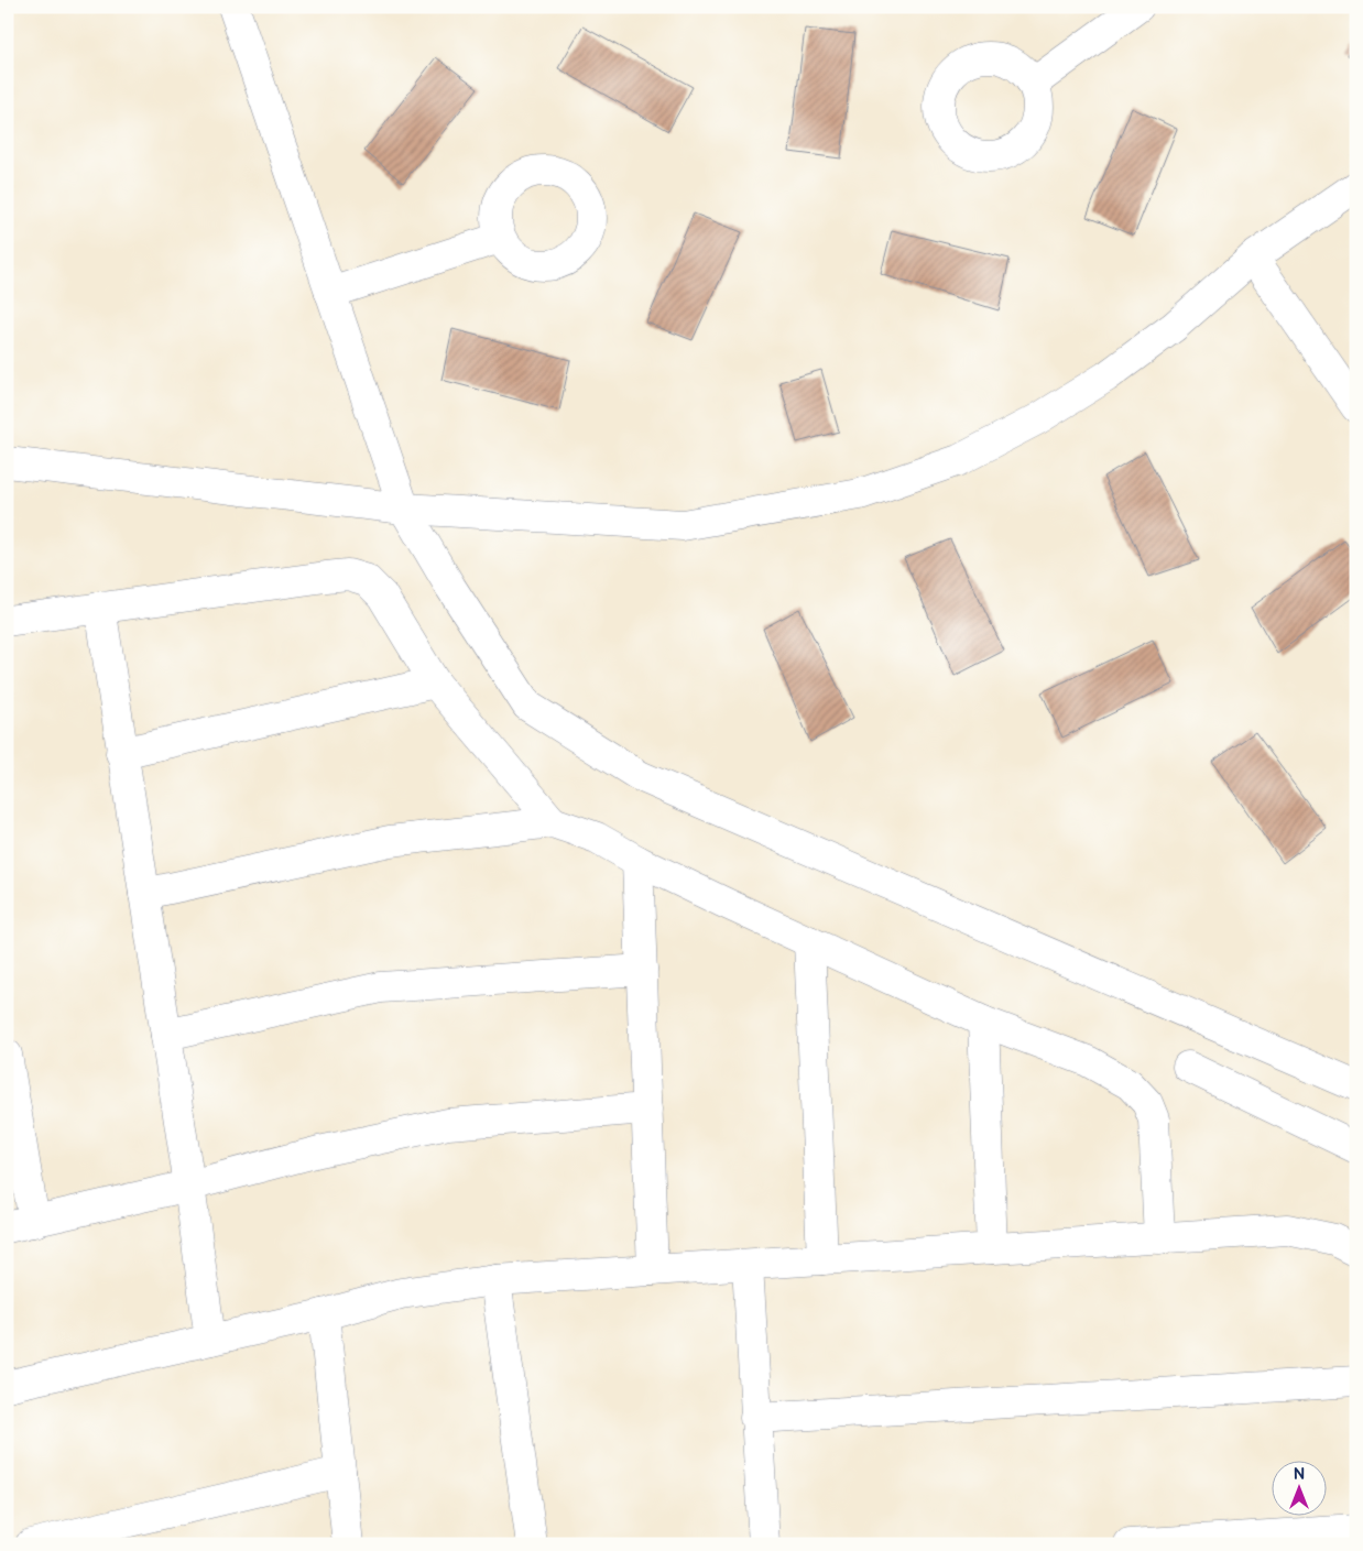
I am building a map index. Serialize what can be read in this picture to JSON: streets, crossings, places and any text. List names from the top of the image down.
{
  "north": "top"
}
